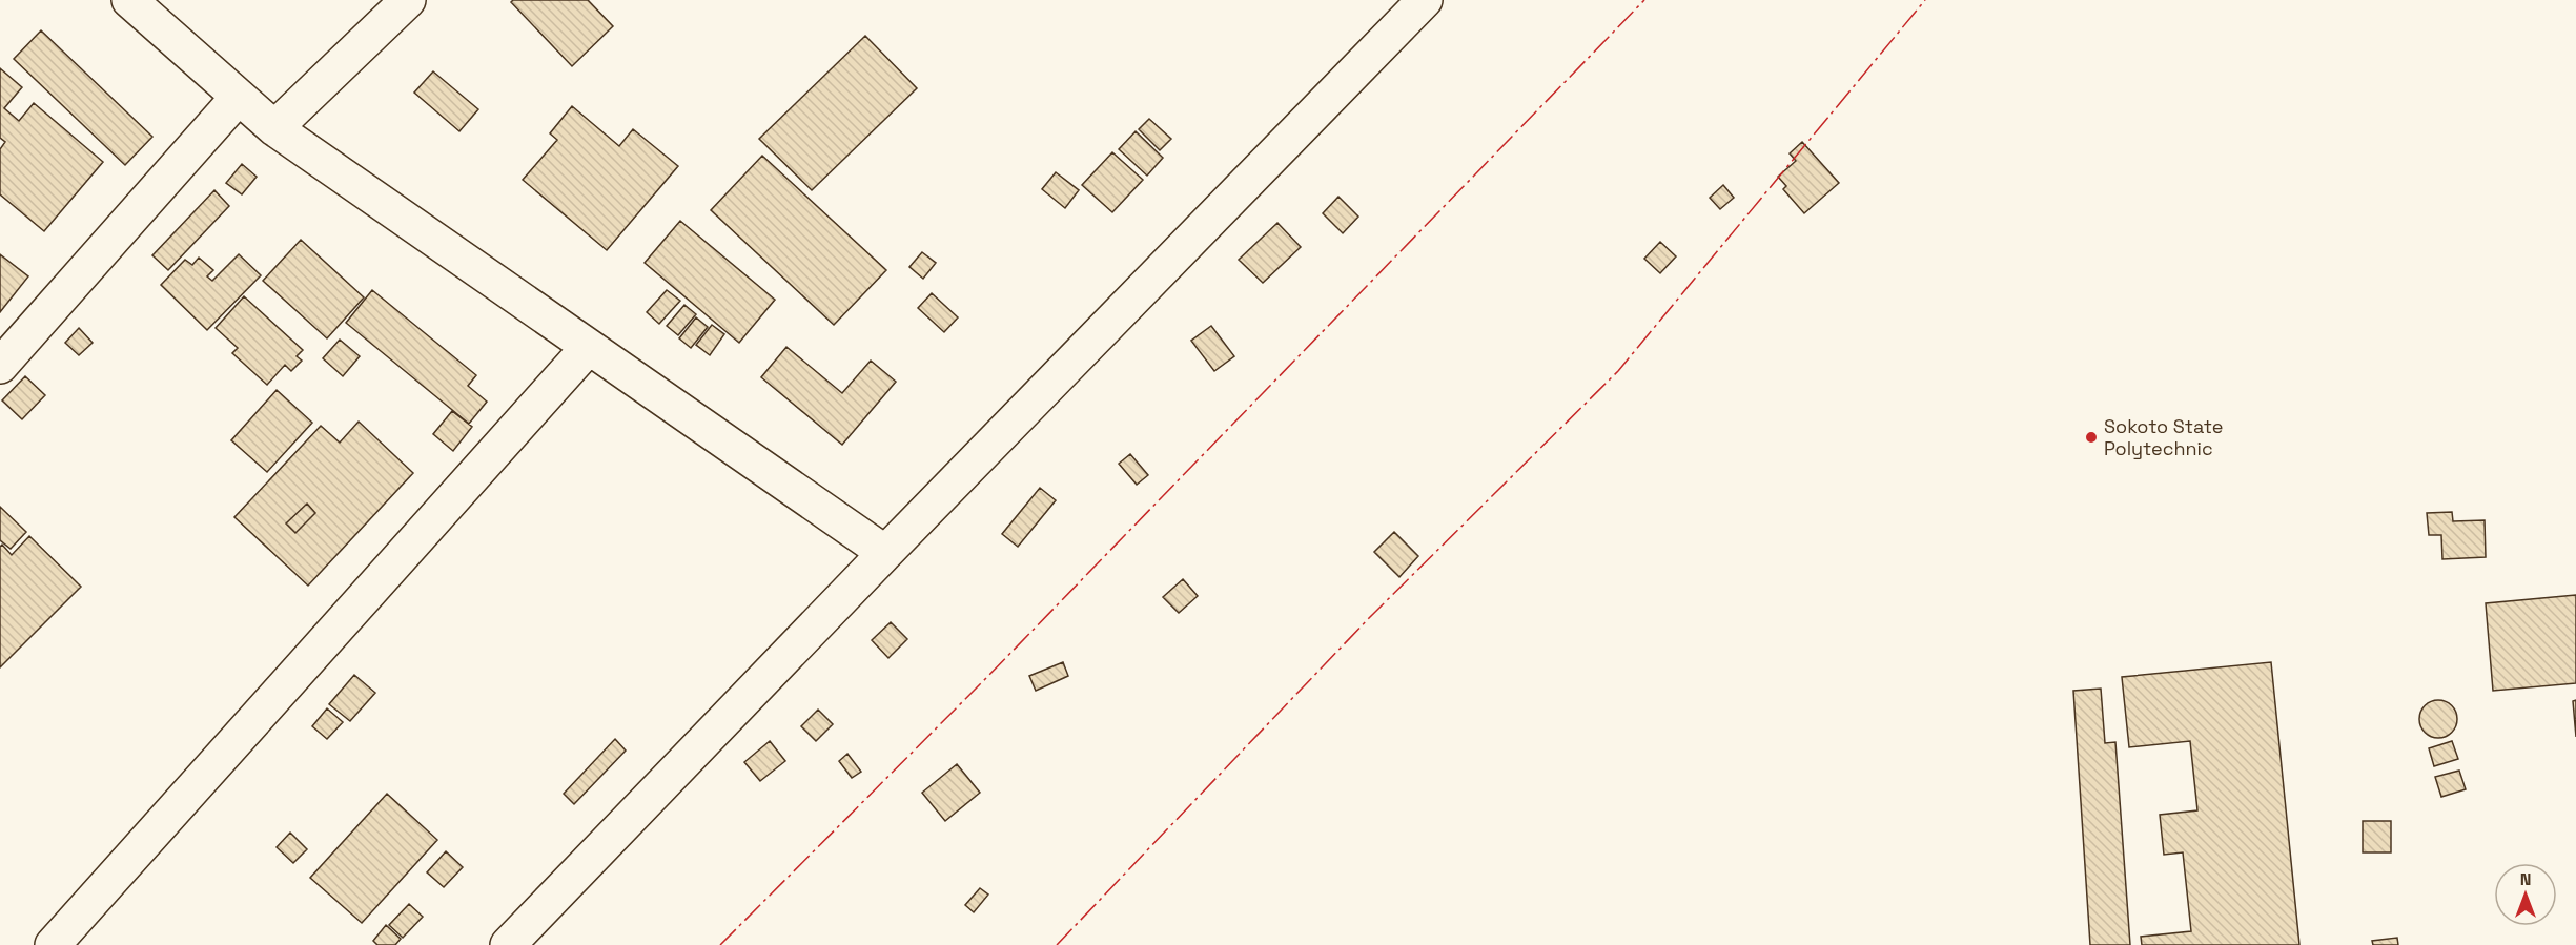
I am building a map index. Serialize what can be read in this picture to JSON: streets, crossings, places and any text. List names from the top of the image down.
{
  "places": ["Sokoto State Polytechnic"],
  "north": "top"
}
